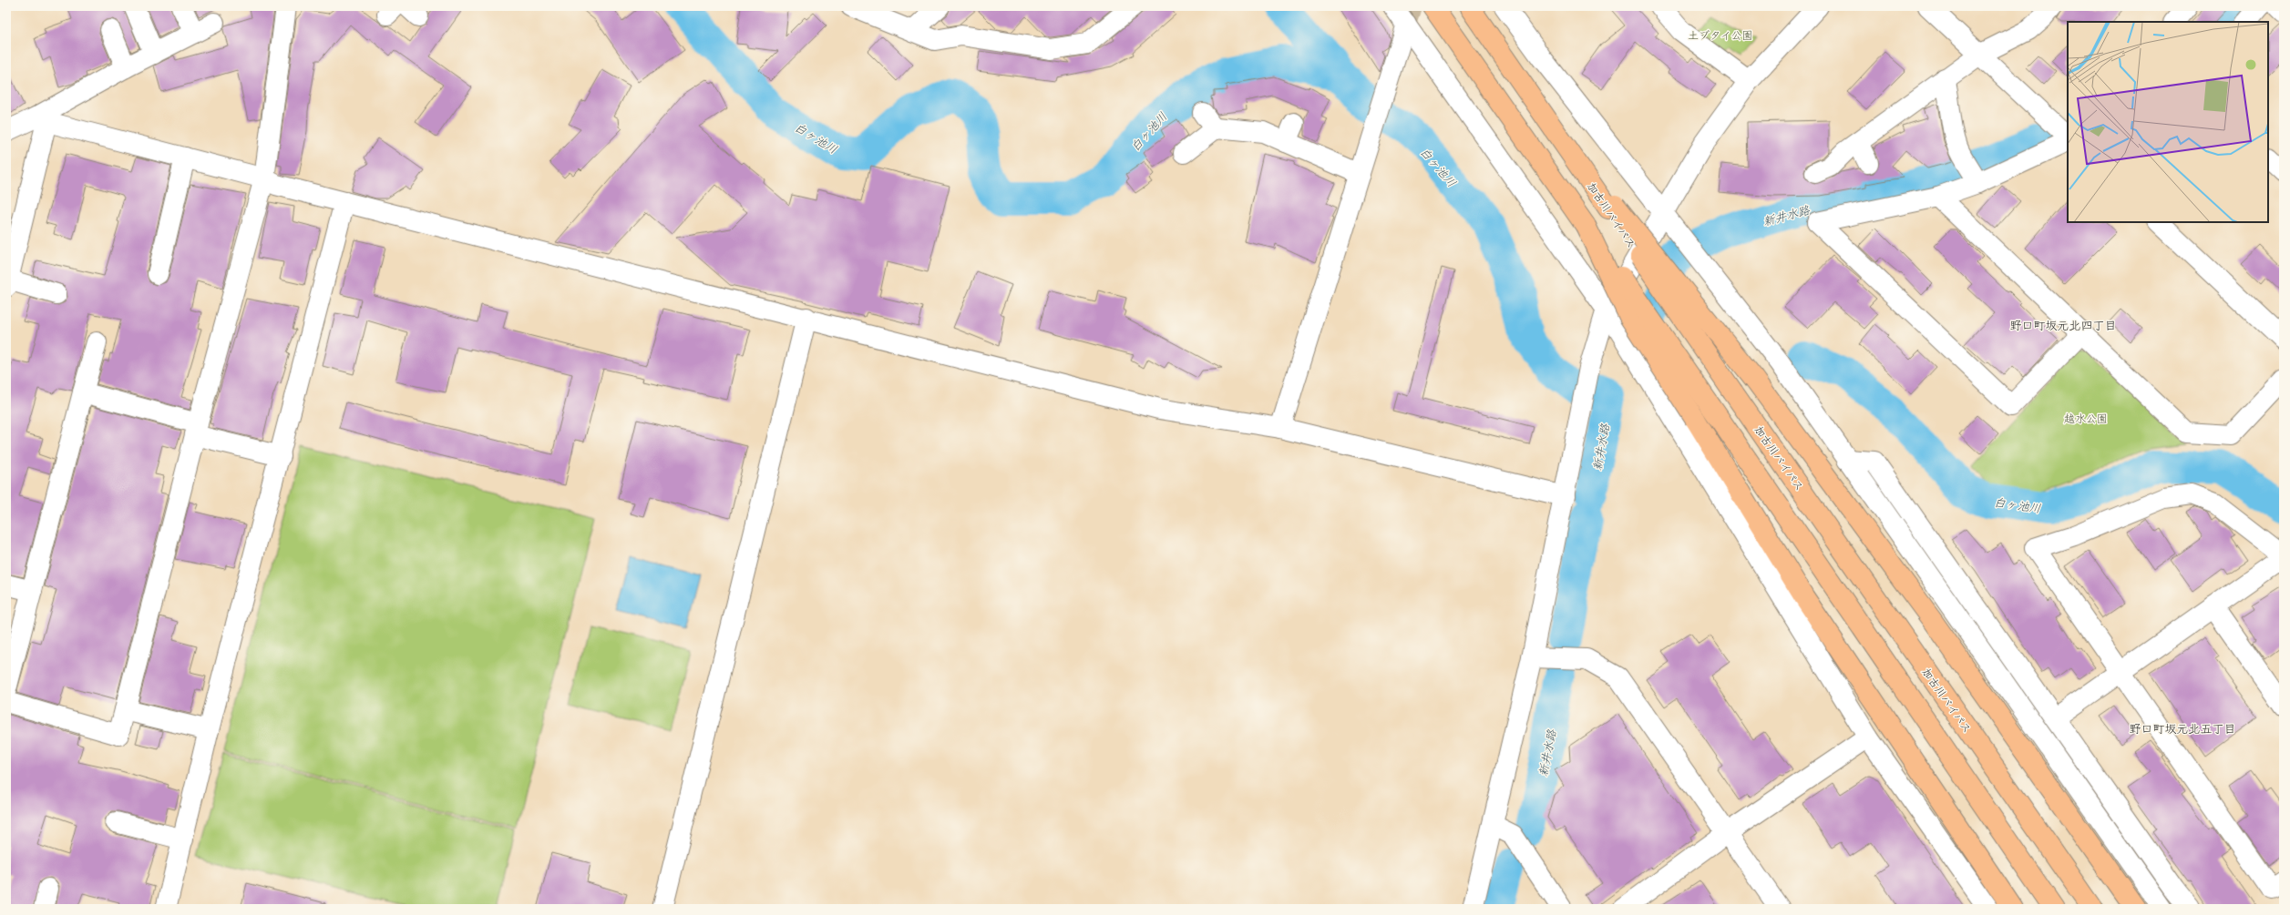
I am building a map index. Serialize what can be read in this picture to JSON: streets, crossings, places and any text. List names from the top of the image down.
{
  "streets": {
    "highway": ["加古川バイパス"]
  },
  "districts": ["野口町坂元北四丁目", "野口町坂元北五丁目"],
  "water": ["白ヶ池川", "新井水路"],
  "parks": ["土ブタイ公園", "越水公園"]
}
